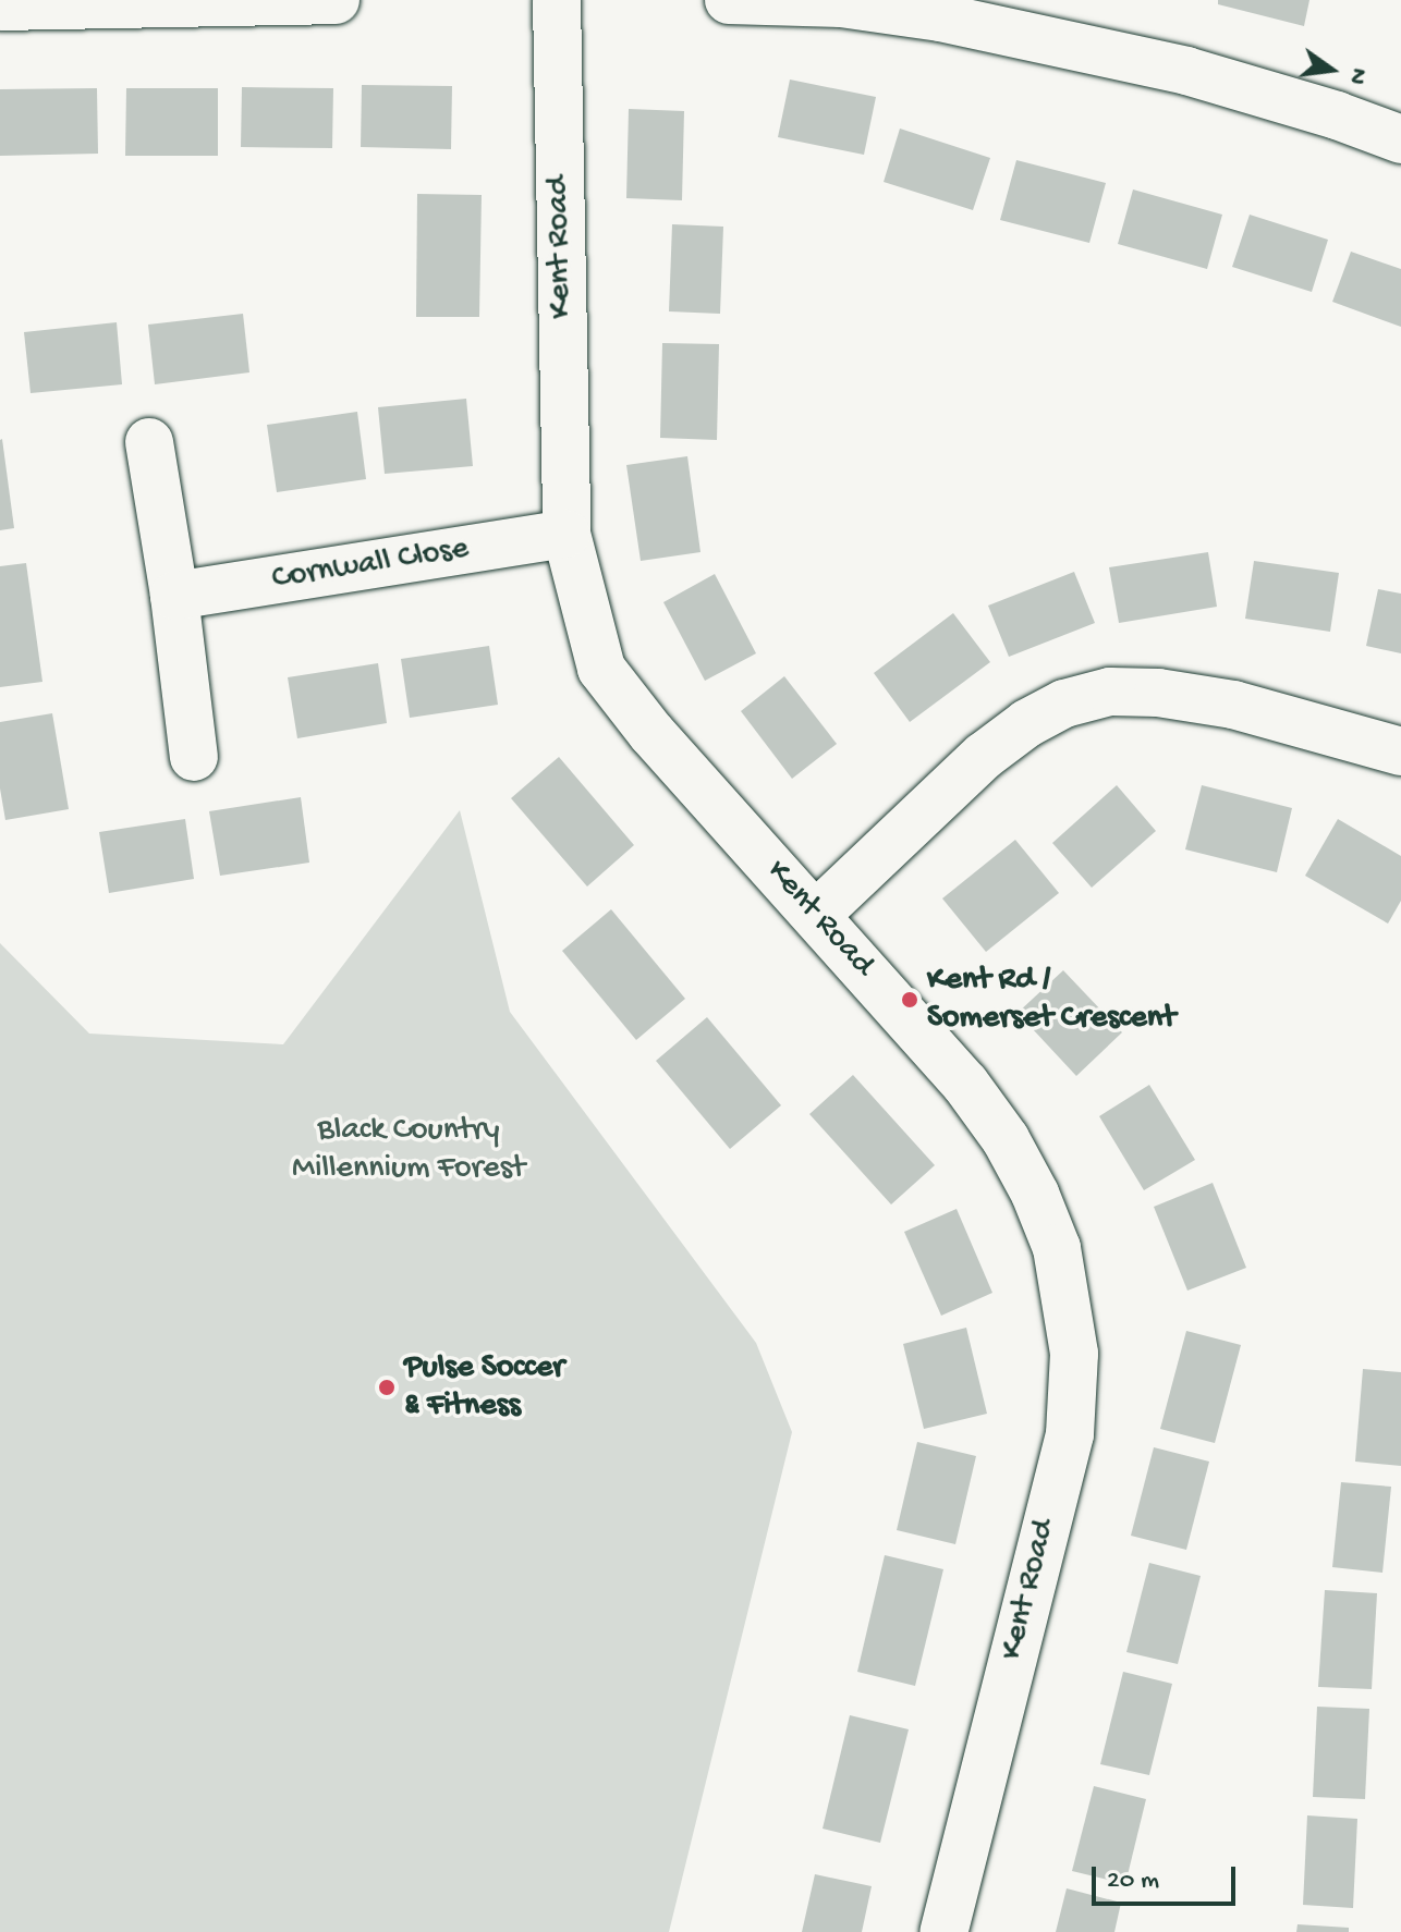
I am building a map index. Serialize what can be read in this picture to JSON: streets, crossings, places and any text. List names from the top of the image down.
{
  "streets": {
    "street": ["Kent Road", "Cornwall Close"]
  },
  "crossings": [
    ["Kent Road", "Cornwall Close"]
  ],
  "parks": ["Black Country Millennium Forest"],
  "places": ["Kent Rd / Somerset Crescent", "Pulse Soccer & Fitness"],
  "scale_bar": "20 m",
  "north": "right"
}
